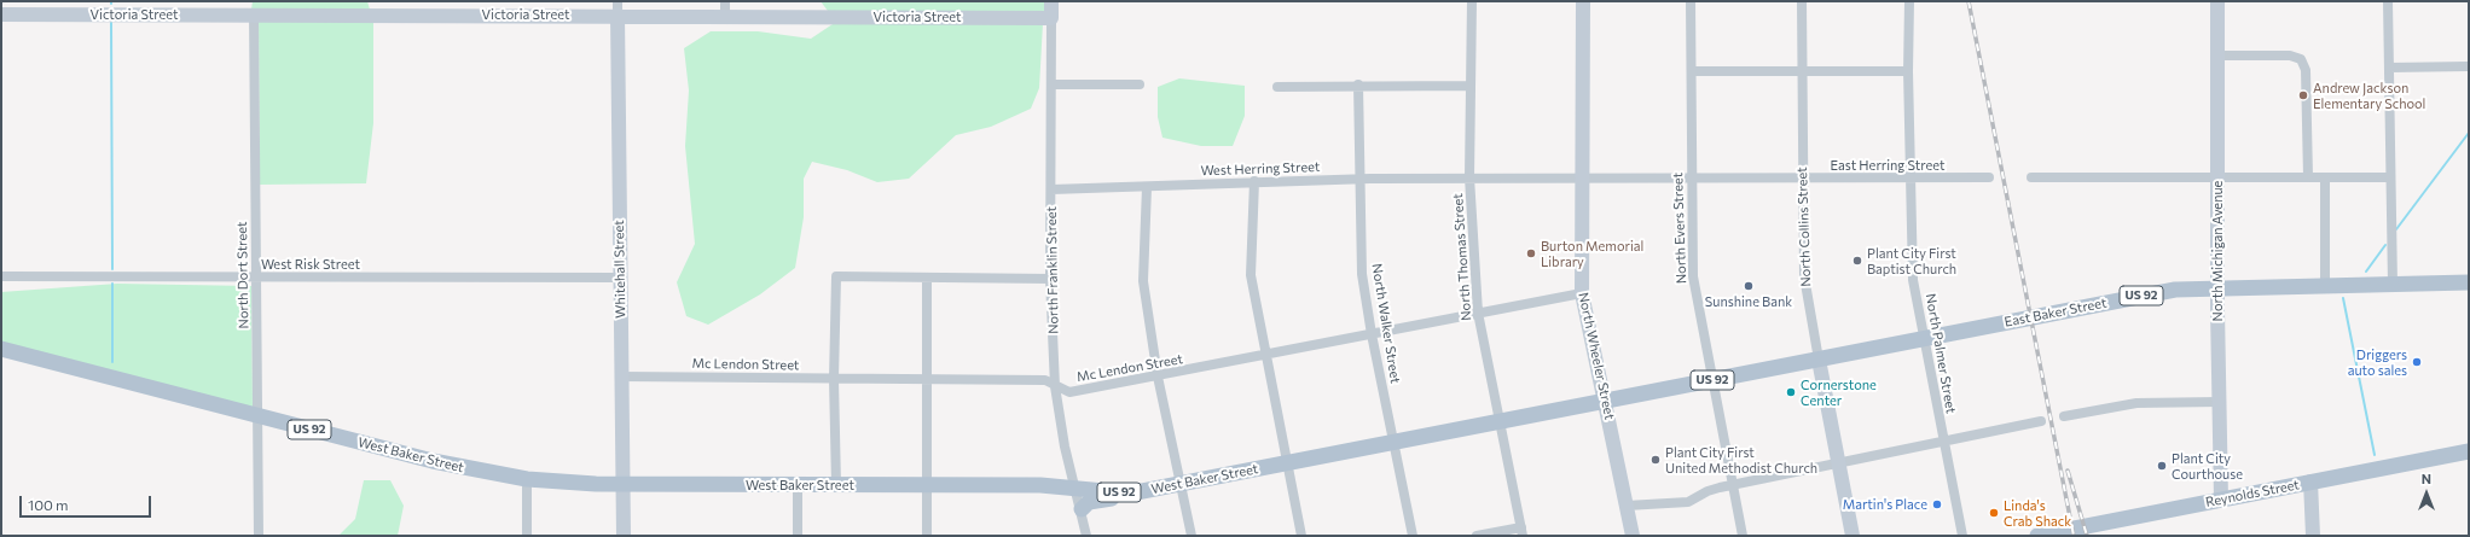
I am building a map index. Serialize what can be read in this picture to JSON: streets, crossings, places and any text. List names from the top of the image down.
{
  "streets": {
    "main road": [
      "US 92",
      "East Baker Street",
      "West Baker Street",
      "Reynolds Street"
    ],
    "street": [
      "Victoria Street",
      "East Herring Street",
      "West Herring Street",
      "North Collins Street",
      "North Evers Street",
      "North Michigan Avenue",
      "North Thomas Street",
      "West Risk Street",
      "Whitehall Street",
      "North Franklin Street",
      "North Dort Street",
      "North Walker Street",
      "North Palmer Street",
      "North Wheeler Street",
      "Mc Lendon Street"
    ]
  },
  "crossings": [
    ["Victoria Street", "Whitehall Street"],
    ["Victoria Street", "North Franklin Street"],
    ["Victoria Street", "North Dort Street"],
    ["East Herring Street", "West Herring Street"],
    ["East Herring Street", "North Collins Street"],
    ["East Herring Street", "North Evers Street"],
    ["East Herring Street", "North Thomas Street"],
    ["East Herring Street", "North Palmer Street"],
    ["East Herring Street", "North Wheeler Street"],
    ["West Herring Street", "North Thomas Street"],
    ["West Herring Street", "North Franklin Street"],
    ["West Herring Street", "North Walker Street"],
    ["North Collins Street", "US 92"],
    ["North Collins Street", "East Baker Street"],
    ["North Evers Street", "US 92"],
    ["North Michigan Avenue", "East Baker Street"],
    ["North Michigan Avenue", "Reynolds Street"],
    ["North Thomas Street", "Mc Lendon Street"],
    ["North Thomas Street", "West Baker Street"],
    ["West Risk Street", "Whitehall Street"],
    ["West Risk Street", "North Dort Street"],
    ["Whitehall Street", "Mc Lendon Street"],
    ["Whitehall Street", "West Baker Street"],
    ["North Franklin Street", "US 92"],
    ["North Franklin Street", "Mc Lendon Street"],
    ["North Franklin Street", "West Baker Street"],
    ["North Dort Street", "West Baker Street"],
    ["US 92", "East Baker Street"],
    ["US 92", "North Wheeler Street"],
    ["US 92", "West Baker Street"],
    ["East Baker Street", "North Palmer Street"],
    ["North Walker Street", "Mc Lendon Street"],
    ["North Walker Street", "West Baker Street"],
    ["North Wheeler Street", "Mc Lendon Street"],
    ["North Wheeler Street", "West Baker Street"]
  ],
  "places": [
    "Andrew Jackson Elementary School",
    "Burton Memorial Library",
    "Plant City First Baptist Church",
    "Sunshine Bank",
    "Driggers auto sales",
    "Cornerstone Center",
    "Plant City First United Methodist Church",
    "Plant City Courthouse",
    "Martin's Place",
    "Linda's Crab Shack"
  ],
  "scale_bar": "100 m",
  "north": "top"
}
